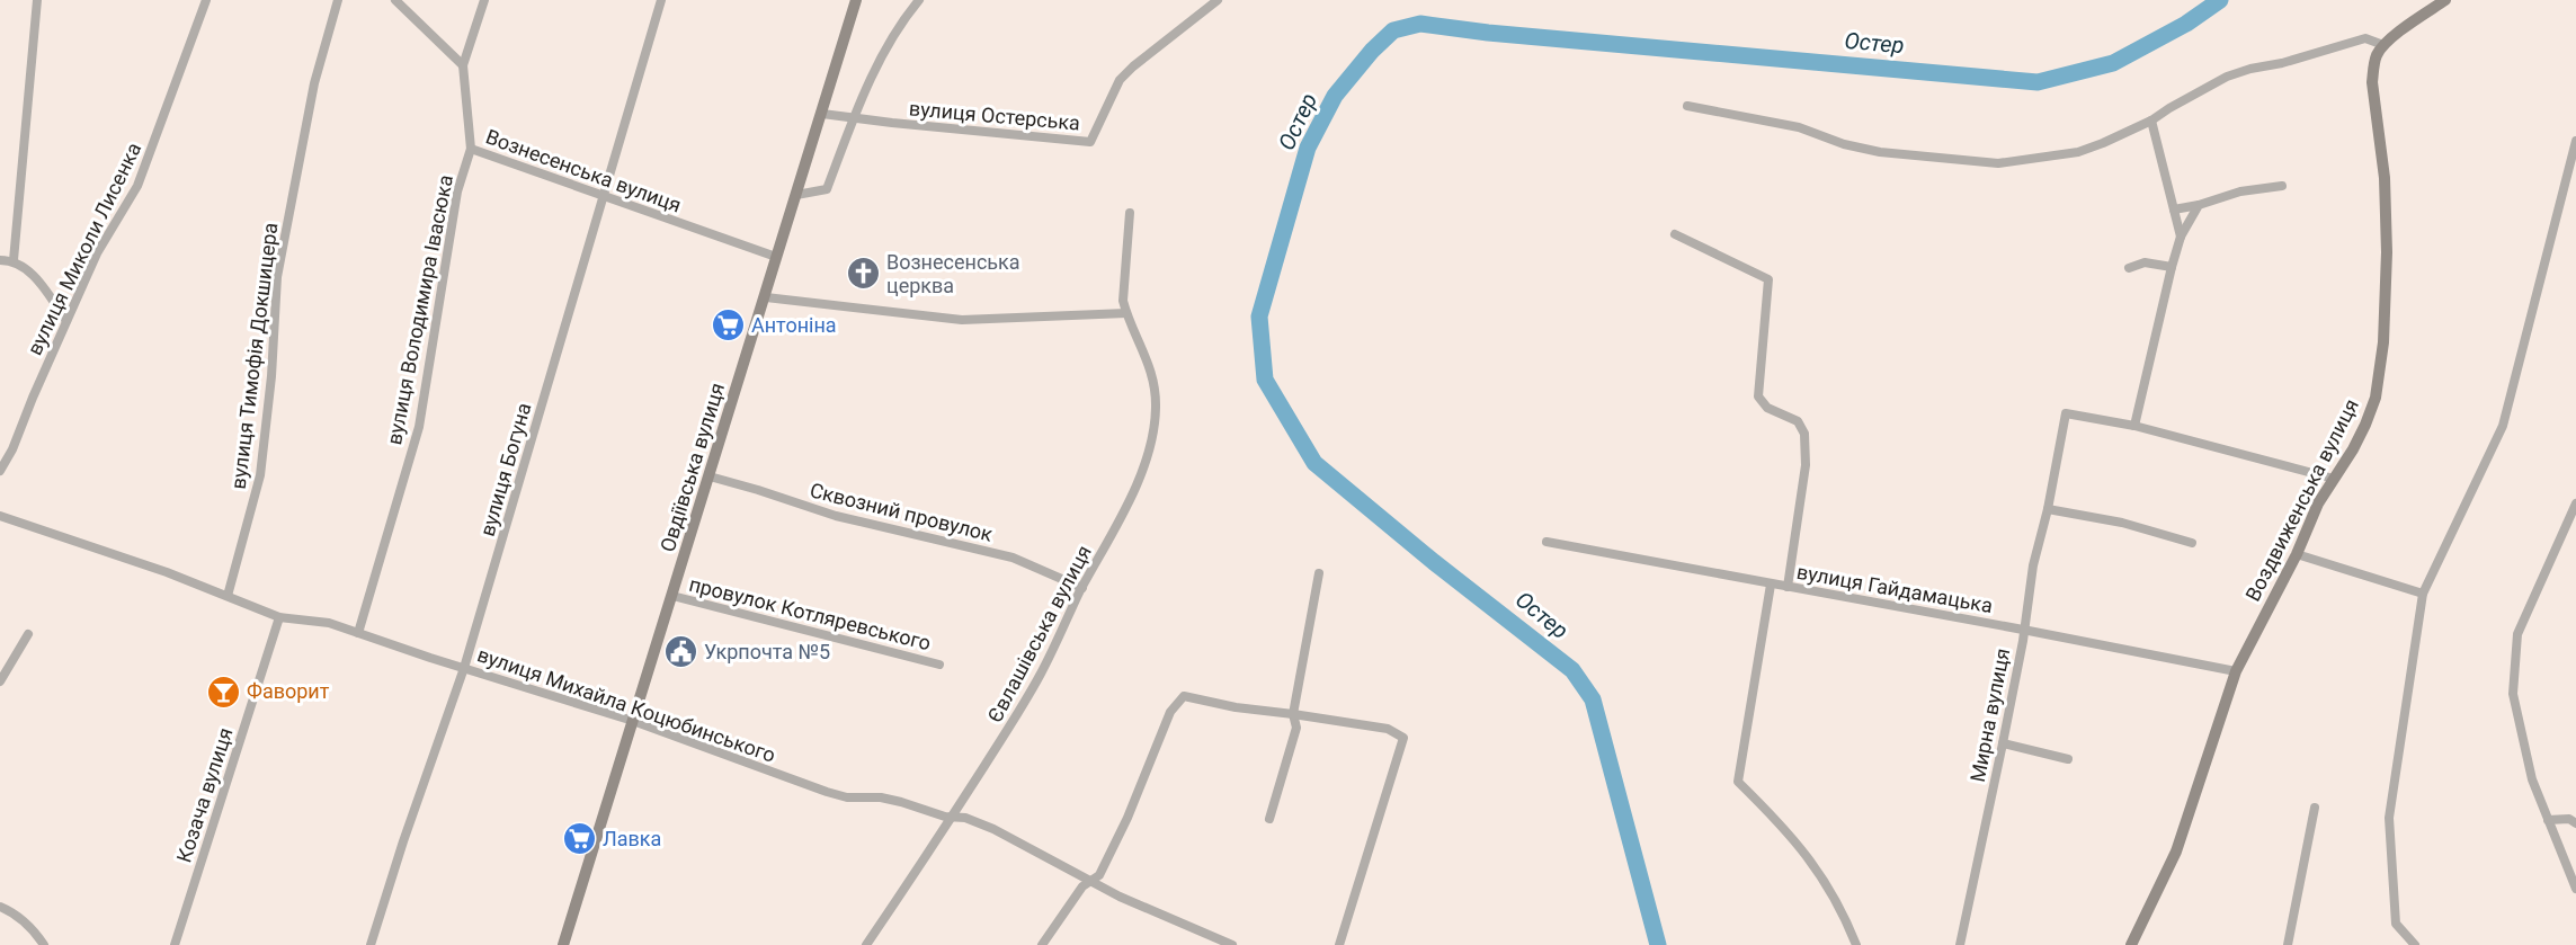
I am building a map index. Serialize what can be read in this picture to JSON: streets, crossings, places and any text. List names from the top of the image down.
{
  "streets": {
    "street": [
      "вулиця Остерська",
      "Вознесенська вулиця",
      "вулиця Миколи Лисенка",
      "вулиця Володимира Івасюка",
      "вулиця Тимофія Докшицера",
      "Овдіївська вулиця",
      "вулиця Богуна",
      "Воздвиженська вулиця",
      "Сквозний провулок",
      "вулиця Гайдамацька",
      "провулок Котляревського",
      "Євлашівська вулиця",
      "вулиця Михайла Коцюбинського",
      "Мирна вулиця",
      "Козача вулиця"
    ]
  },
  "crossings": [
    ["вулиця Остерська", "Овдіївська вулиця"],
    ["Вознесенська вулиця", "вулиця Володимира Івасюка"],
    ["Вознесенська вулиця", "Овдіївська вулиця"],
    ["Вознесенська вулиця", "вулиця Богуна"],
    ["вулиця Володимира Івасюка", "вулиця Михайла Коцюбинського"],
    ["вулиця Тимофія Докшицера", "вулиця Михайла Коцюбинського"],
    ["Овдіївська вулиця", "Сквозний провулок"],
    ["Овдіївська вулиця", "провулок Котляревського"],
    ["Овдіївська вулиця", "вулиця Михайла Коцюбинського"],
    ["вулиця Богуна", "вулиця Михайла Коцюбинського"],
    ["Воздвиженська вулиця", "вулиця Гайдамацька"],
    ["Сквозний провулок", "Євлашівська вулиця"],
    ["вулиця Гайдамацька", "Мирна вулиця"],
    ["Євлашівська вулиця", "вулиця Михайла Коцюбинського"],
    ["вулиця Михайла Коцюбинського", "Козача вулиця"]
  ],
  "water": ["Остер"],
  "places": {
    "church": ["Вознесенська церква"],
    "supermarket": ["Антоніна", "Лавка"],
    "public building": ["Укрпочта №5"],
    "bar": ["Фаворит"]
  }
}
